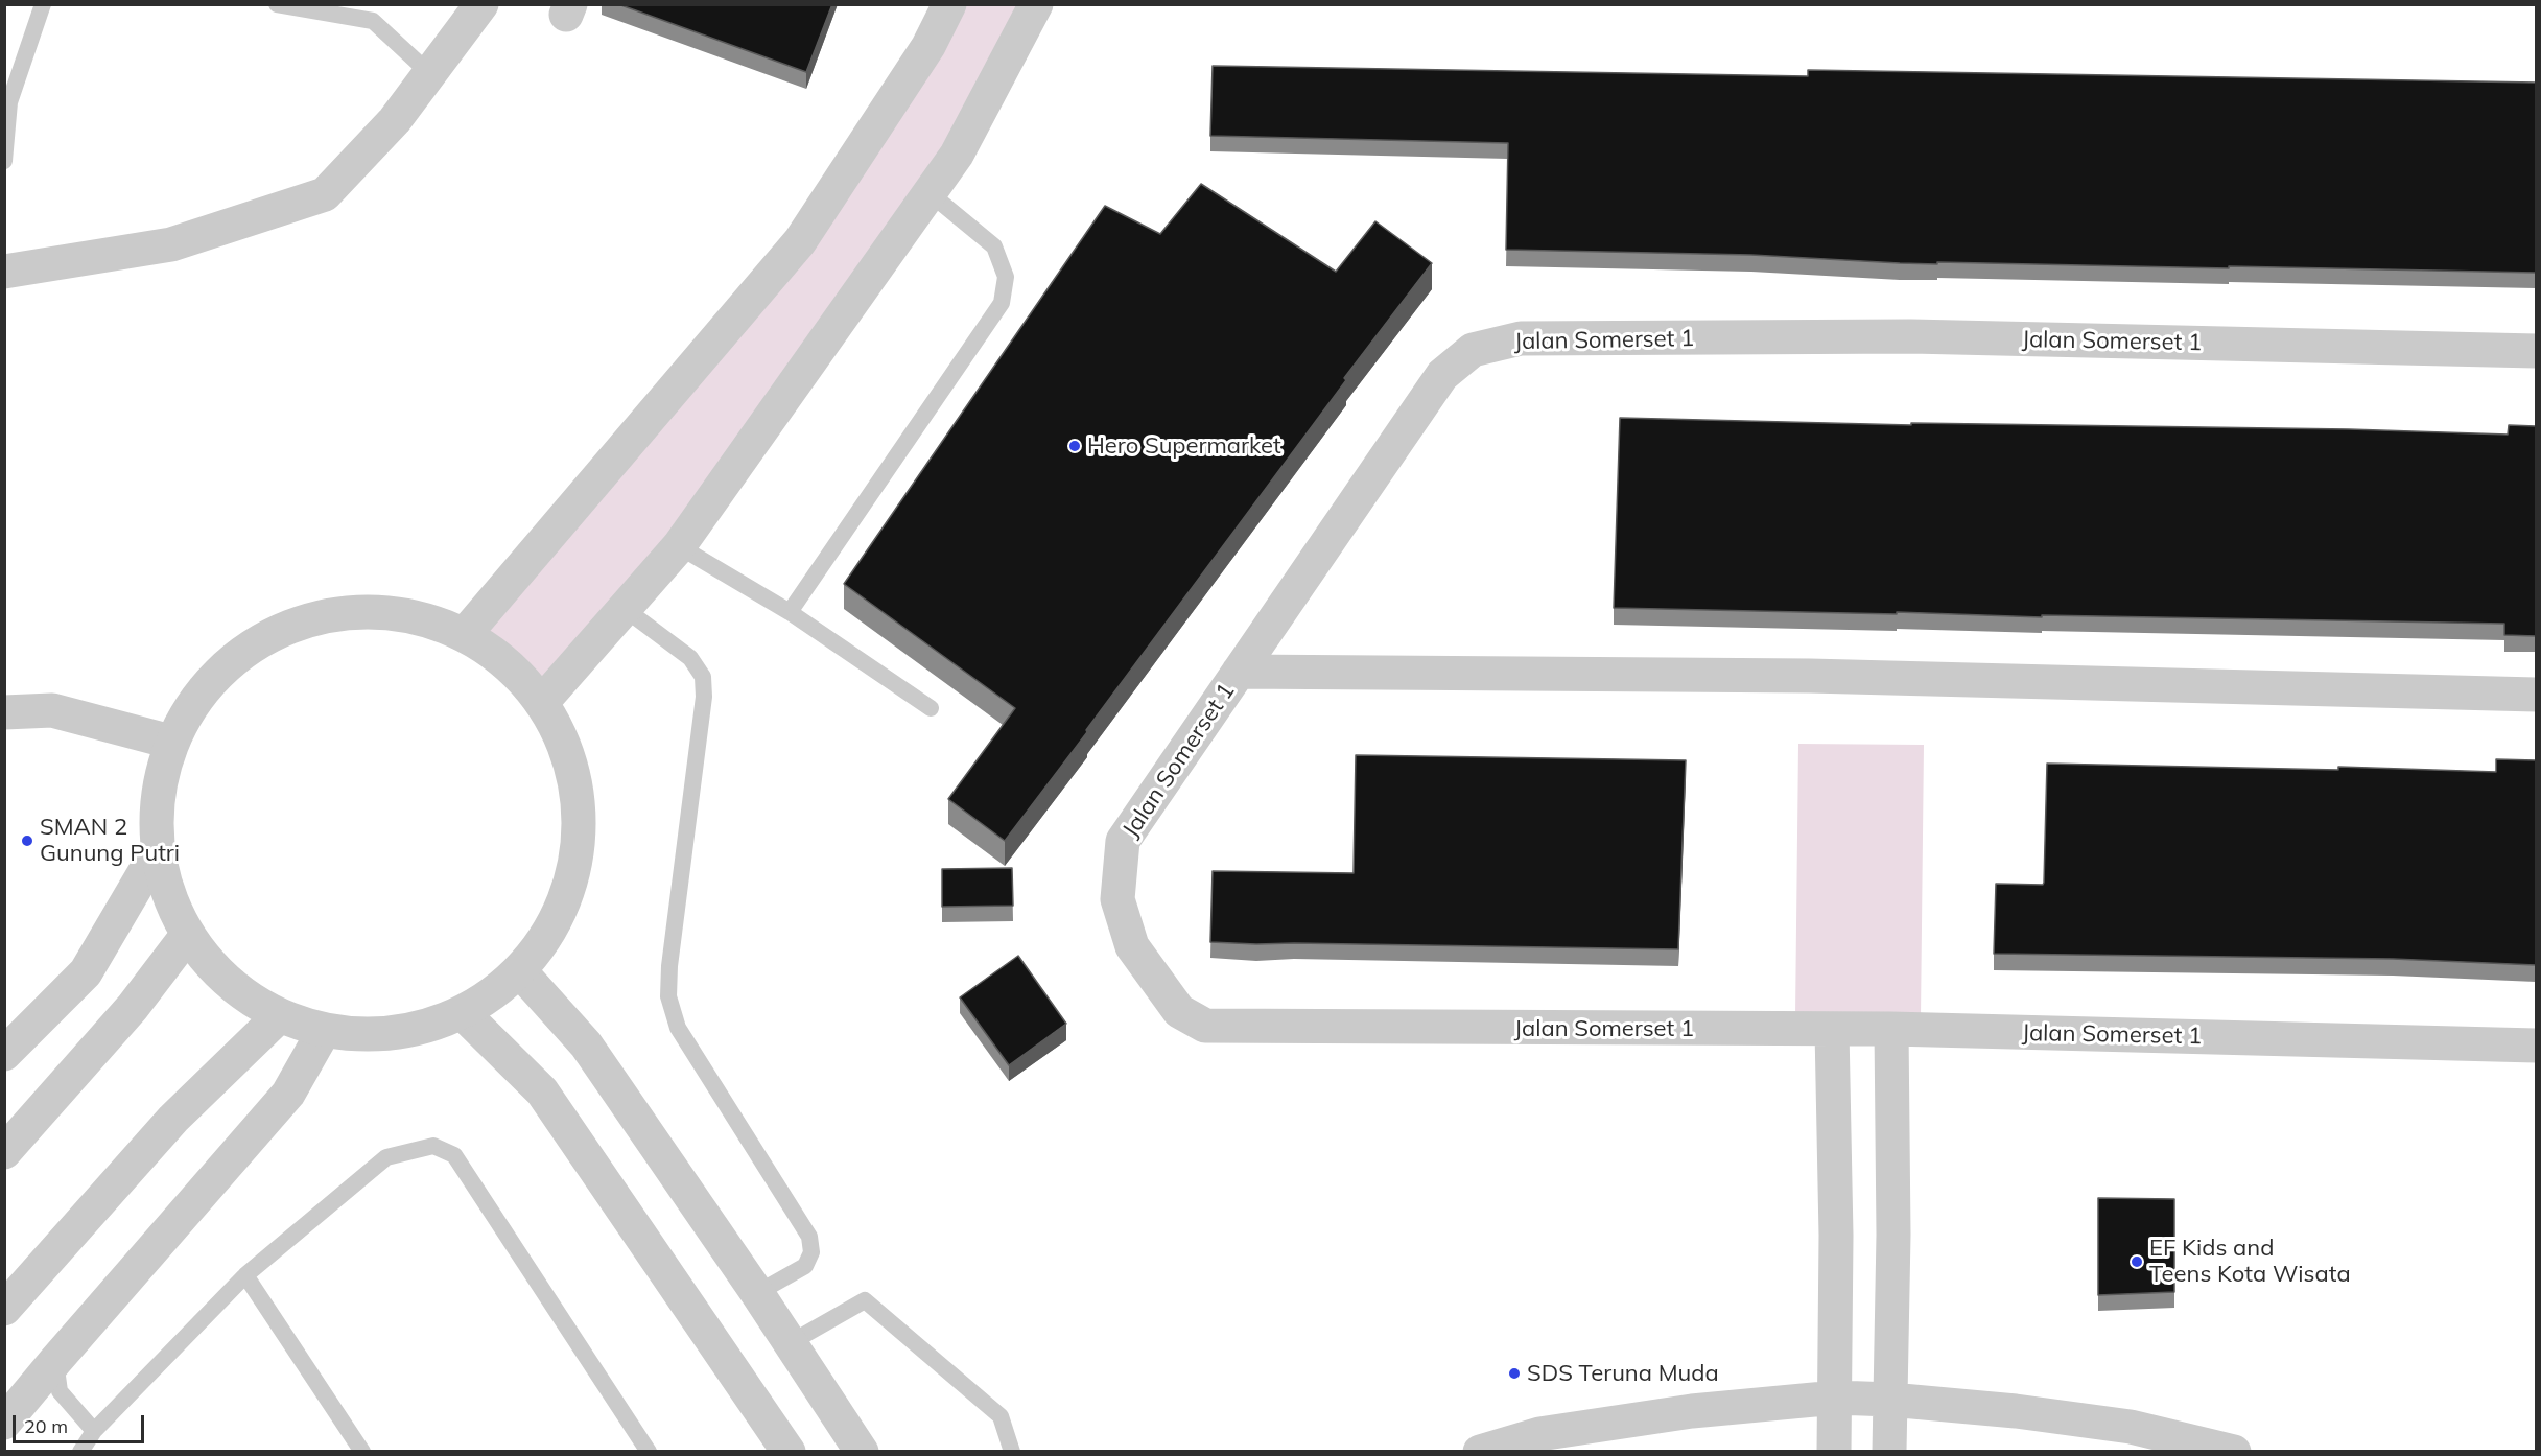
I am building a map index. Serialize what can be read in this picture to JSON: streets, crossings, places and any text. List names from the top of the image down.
{
  "streets": {
    "street": ["Jalan Somerset 1"]
  },
  "places": [
    "Hero Supermarket",
    "SMAN 2 Gunung Putri",
    "EF Kids and Teens Kota Wisata",
    "SDS Teruna Muda"
  ],
  "scale_bar": "20 m"
}
